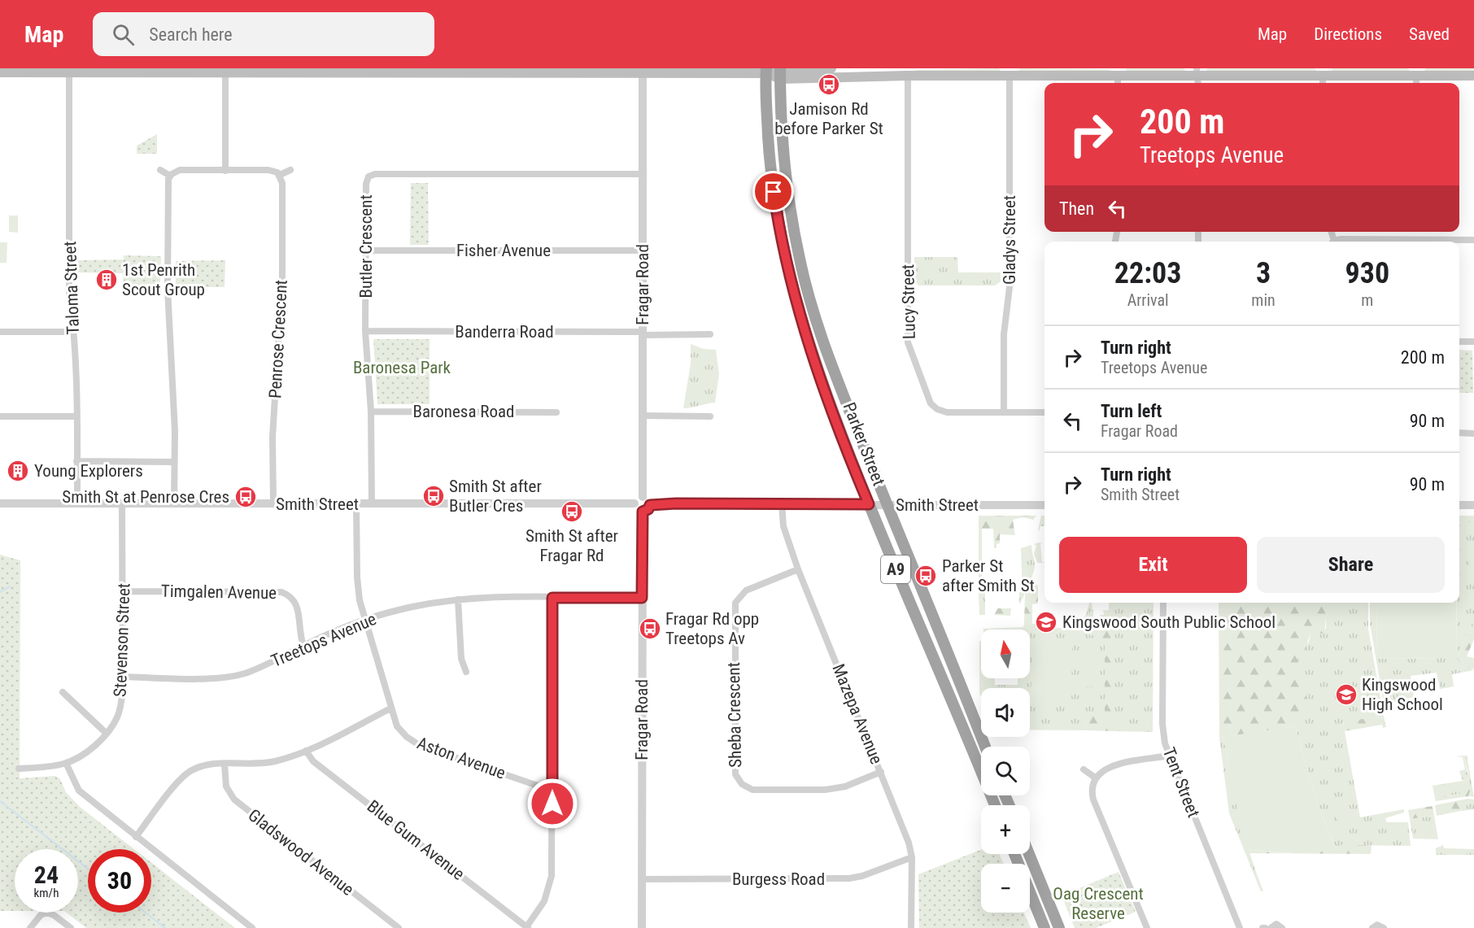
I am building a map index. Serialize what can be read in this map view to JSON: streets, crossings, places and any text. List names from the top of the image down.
{
  "streets": {
    "highway": ["Parker Street", "A9"],
    "street": [
      "Gladys Street",
      "Butler Crescent",
      "Fisher Avenue",
      "Fragar Road",
      "Taloma Street",
      "Lucy Street",
      "Banderra Road",
      "Penrose Crescent",
      "Baronesa Road",
      "Smith Street",
      "Timgalen Avenue",
      "Stevenson Street",
      "Treetops Avenue",
      "Mazepa Avenue",
      "Sheba Crescent",
      "Aston Avenue",
      "Tent Street",
      "Blue Gum Avenue",
      "Gladswood Avenue",
      "Burgess Road"
    ]
  },
  "crossings": [
    ["Gladys Street", "Lucy Street"],
    ["Butler Crescent", "Fisher Avenue"],
    ["Butler Crescent", "Fragar Road"],
    ["Butler Crescent", "Banderra Road"],
    ["Butler Crescent", "Baronesa Road"],
    ["Butler Crescent", "Smith Street"],
    ["Fisher Avenue", "Fragar Road"],
    ["Fragar Road", "Banderra Road"],
    ["Fragar Road", "Smith Street"],
    ["Fragar Road", "Treetops Avenue"],
    ["Fragar Road", "Burgess Road"],
    ["Taloma Street", "Smith Street"],
    ["Penrose Crescent", "Smith Street"],
    ["Parker Street", "Smith Street"],
    ["Smith Street", "Stevenson Street"],
    ["Smith Street", "Mazepa Avenue"],
    ["Smith Street", "Aston Avenue"],
    ["Timgalen Avenue", "Stevenson Street"],
    ["Timgalen Avenue", "Treetops Avenue"],
    ["Stevenson Street", "Treetops Avenue"],
    ["Treetops Avenue", "Aston Avenue"],
    ["Mazepa Avenue", "Sheba Crescent"],
    ["Mazepa Avenue", "Burgess Road"]
  ],
  "parks": ["Baronesa Park", "Oag Crescent Reserve"],
  "places": {
    "bus stop": [
      "Jamison Rd before Parker St",
      "Smith St after Butler Cres",
      "Smith St at Penrose Cres",
      "Smith St after Fragar Rd",
      "Parker St after Smith St",
      "Fragar Rd opp Treetops Av"
    ],
    "building": ["1st Penrith Scout Group", "Young Explorers"],
    "school or university": ["Kingswood South Public School", "Kingswood High School"]
  },
  "north": "top",
  "page": {
    "header": "Map",
    "search": "Search here",
    "nav": ["Map", "Directions", "Saved"],
    "turn": ["200 m", "Treetops Avenue"],
    "then": "Then",
    "eta": [
      "22:03",
      "Arrival",
      "3",
      "min",
      "930",
      "m"
    ],
    "list": [
      {
        "name": "Turn right",
        "note": "Treetops Avenue",
        "value": "200 m"
      },
      {
        "name": "Turn left",
        "note": "Fragar Road",
        "value": "90 m"
      },
      {
        "name": "Turn right",
        "note": "Smith Street",
        "value": "90 m"
      }
    ],
    "buttons": ["Exit", "Share"],
    "map_buttons": ["+", "−"],
    "speed": "24 km/h",
    "limit": "30"
  }
}
